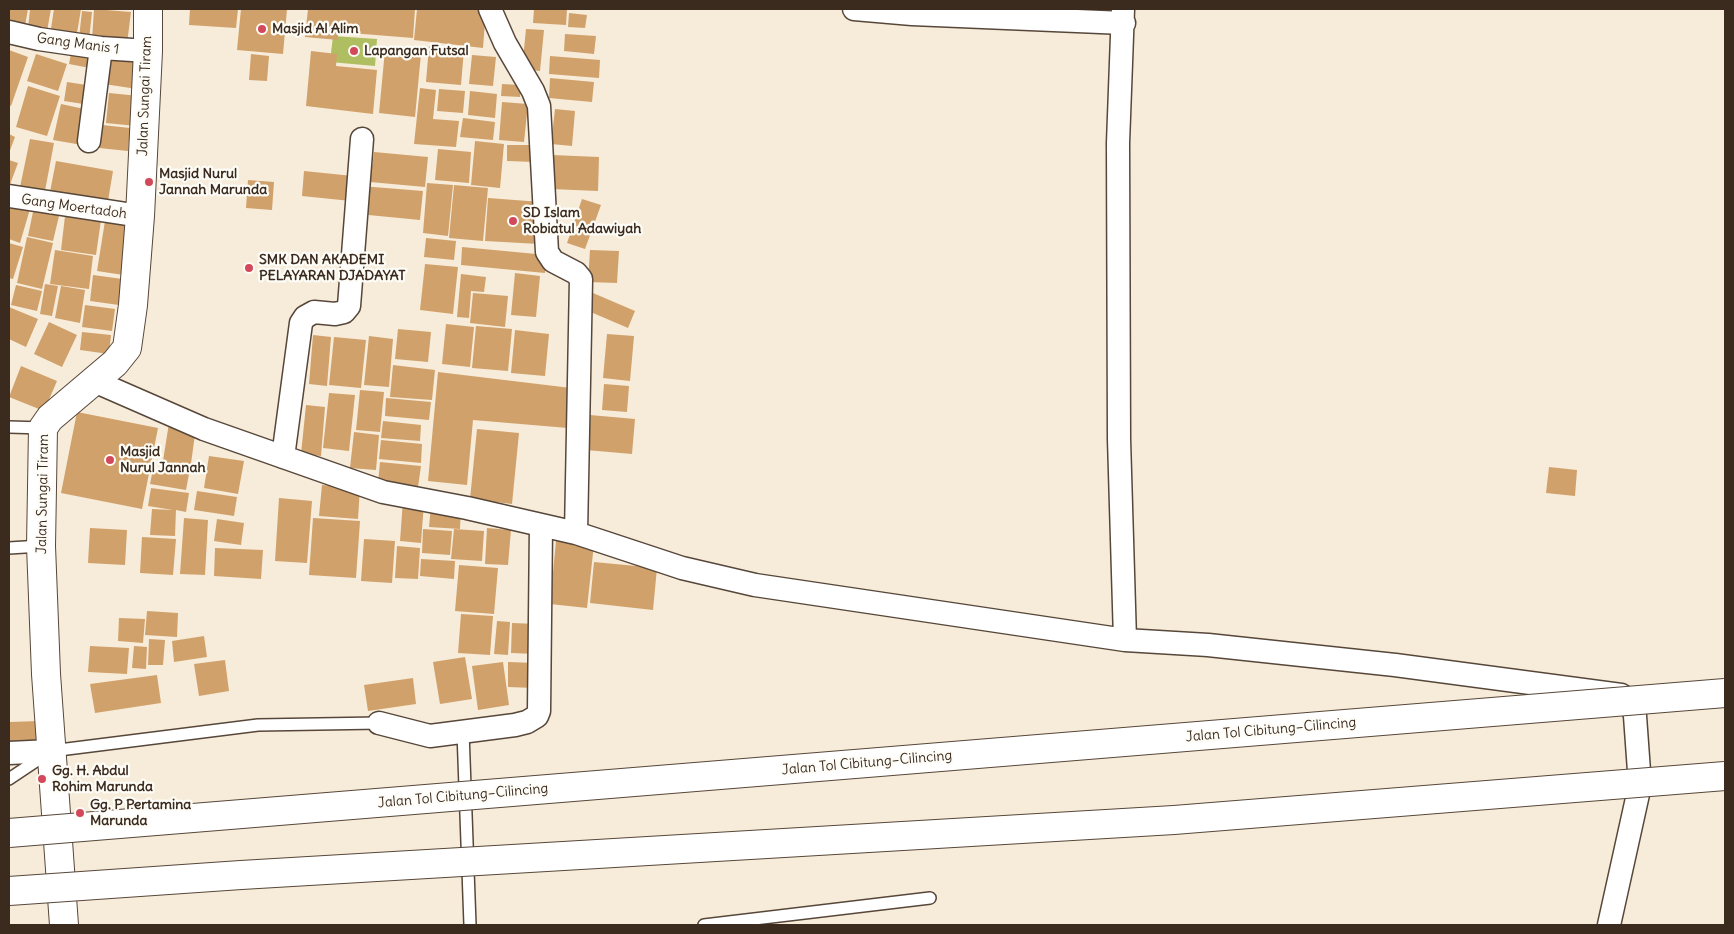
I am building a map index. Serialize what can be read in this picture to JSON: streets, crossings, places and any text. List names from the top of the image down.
{
  "streets": {
    "main road": ["Jalan Sungai Tiram", "Jalan Tol Cibitung–Cilincing"],
    "street": ["Gang Manis 1", "Gang Moertadoh"]
  },
  "crossings": [
    ["Gang Manis 1", "Jalan Sungai Tiram"],
    ["Jalan Sungai Tiram", "Gang Moertadoh"]
  ],
  "places": [
    "Masjid Al Alim",
    "Lapangan Futsal",
    "Masjid Nurul Jannah Marunda",
    "SD Islam Robiatul Adawiyah",
    "SMK DAN AKADEMI PELAYARAN DJADAYAT",
    "Masjid Nurul Jannah",
    "Gg. H. Abdul Rohim Marunda",
    "Gg. P Pertamina Marunda"
  ]
}
